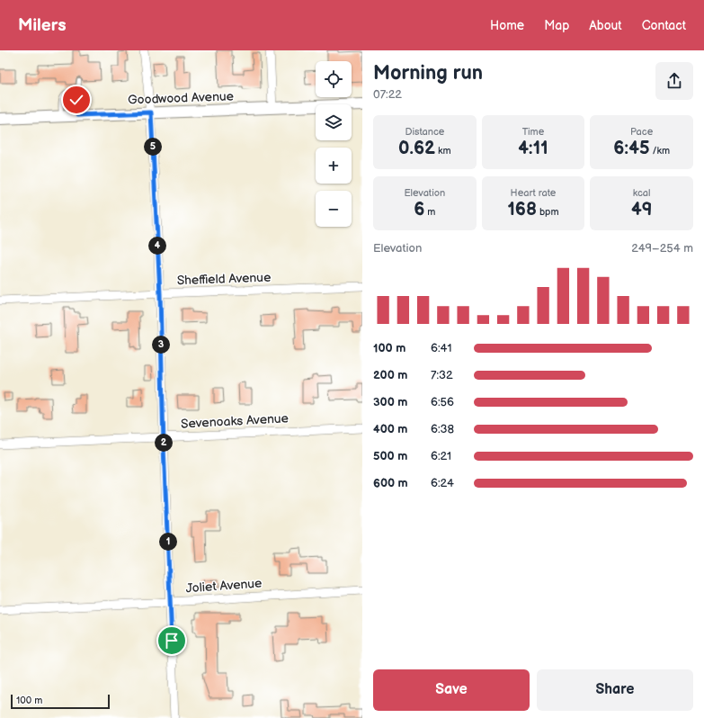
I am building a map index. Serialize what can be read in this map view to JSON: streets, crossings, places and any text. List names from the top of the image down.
{
  "streets": {
    "street": [
      "Goodwood Avenue",
      "Sheffield Avenue",
      "Sevenoaks Avenue",
      "Joliet Avenue"
    ]
  },
  "scale_bar": "100 m",
  "page": {
    "header": "Milers",
    "nav": [
      "Home",
      "Map",
      "About",
      "Contact"
    ],
    "heading": ["Morning run", "07:22"],
    "map_buttons": ["+", "−"],
    "stats": [
      ["Distance", "0.62 km"],
      ["Time", "4:11"],
      ["Pace", "6:45 /km"],
      ["Elevation", "6 m"],
      ["Heart rate", "168 bpm"],
      ["kcal", "49"]
    ],
    "pins": [
      "5",
      "4",
      "3",
      "2",
      "1"
    ],
    "chart": ["Elevation", "249–254 m"],
    "list": [
      {
        "name": "100 m",
        "note": "6:41"
      },
      {
        "name": "200 m",
        "note": "7:32"
      },
      {
        "name": "300 m",
        "note": "6:56"
      },
      {
        "name": "400 m",
        "note": "6:38"
      },
      {
        "name": "500 m",
        "note": "6:21"
      },
      {
        "name": "600 m",
        "note": "6:24"
      }
    ],
    "buttons": ["Save", "Share"],
    "scale": "100 m"
  }
}
